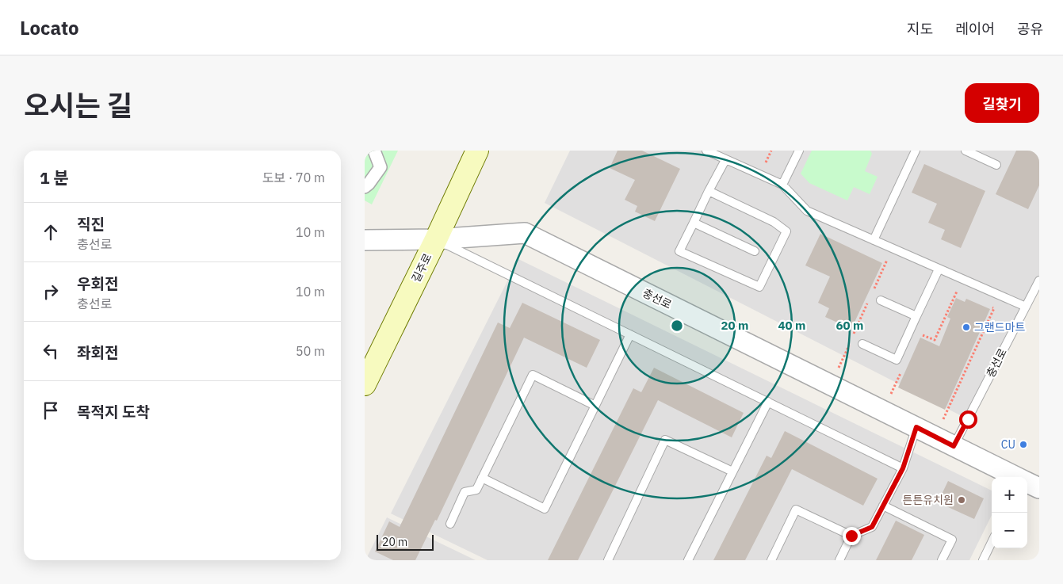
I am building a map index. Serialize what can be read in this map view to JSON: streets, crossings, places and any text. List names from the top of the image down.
{
  "streets": {
    "main road": ["길주로"],
    "street": ["충선로"]
  },
  "crossings": [
    ["길주로", "충선로"]
  ],
  "places": ["그랜드마트", "CU", "튼튼유치원"],
  "scale_bar": "20 m",
  "page": {
    "header": "Locato",
    "nav": ["지도", "레이어", "공유"],
    "title": "오시는 길",
    "buttons": "길찾기",
    "heading": ["1 분", "도보 · 70 m"],
    "list": [
      ["직진", "충선로", "10 m"],
      ["우회전", "충선로", "10 m"],
      ["좌회전", "50 m"],
      "목적지 도착"
    ],
    "map_buttons": ["+", "−"],
    "scale": "20 m"
  },
  "rings": ["20 m", "40 m", "60 m"]
}
